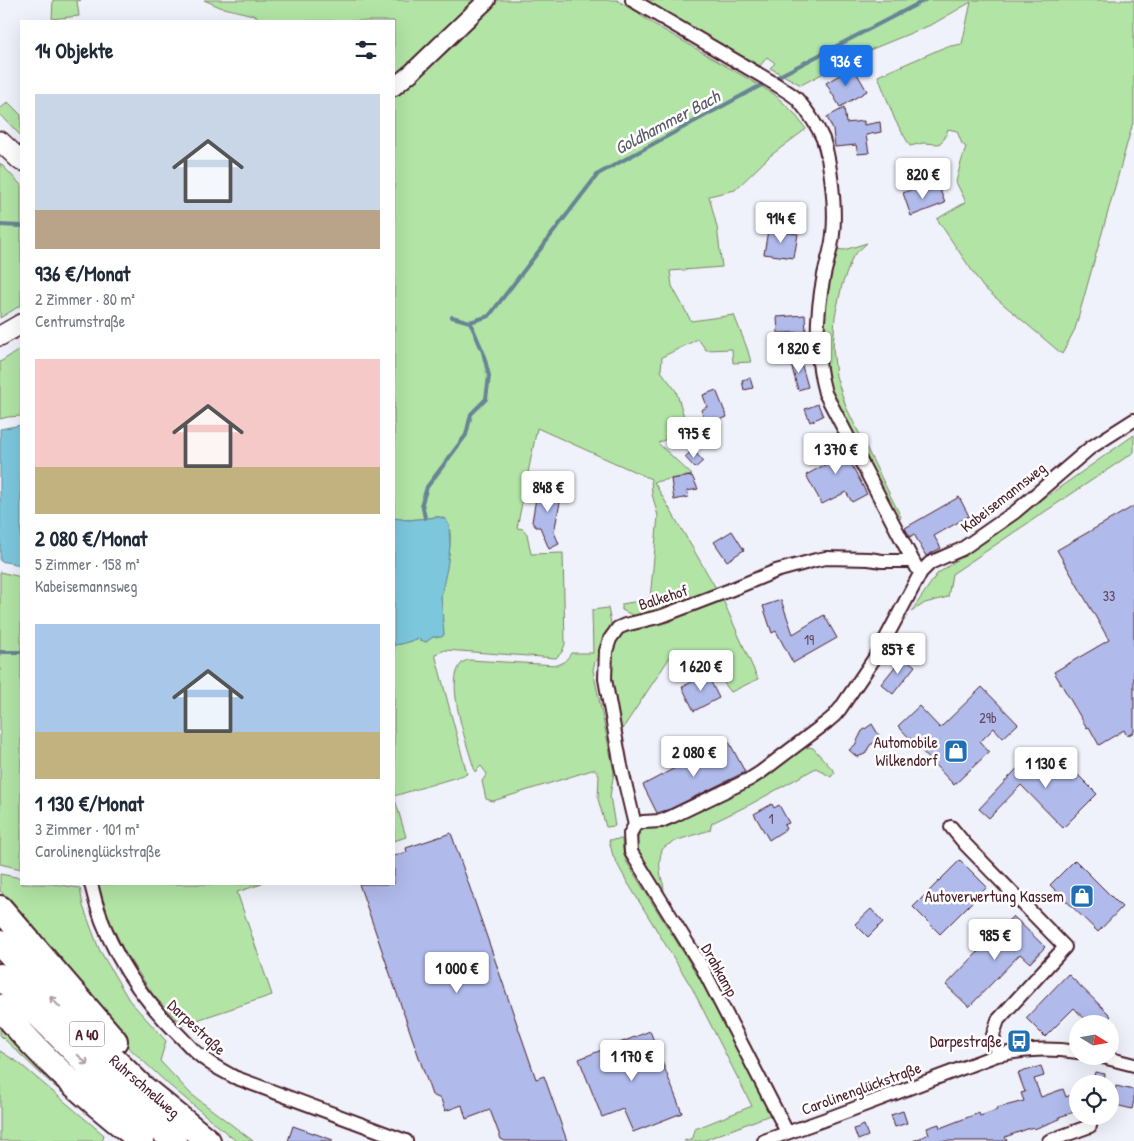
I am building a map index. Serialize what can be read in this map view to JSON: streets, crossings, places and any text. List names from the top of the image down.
{
  "streets": {
    "highway": ["A 40", "Ruhrschnellweg"],
    "street": [
      "Kabeisemannsweg",
      "Balkehof",
      "Drahkamp",
      "Darpestraße",
      "Carolinenglückstraße"
    ]
  },
  "crossings": [
    ["Kabeisemannsweg", "Balkehof"],
    ["Kabeisemannsweg", "Drahkamp"],
    ["Balkehof", "Drahkamp"],
    ["Drahkamp", "Carolinenglückstraße"]
  ],
  "water": ["Goldhammer Bach"],
  "places": {
    "shop": ["Automobile Wilkendorf", "Autoverwertung Kassem"],
    "bus stop": ["Darpestraße"]
  },
  "house_numbers": [
    "33",
    "19",
    "29b",
    "1"
  ],
  "north": "right",
  "page": {
    "heading": "14 Objekte",
    "price": [
      "936 €",
      "820 €",
      "914 €",
      "1 820 €",
      "975 €",
      "1 370 €",
      "848 €",
      "857 €",
      "1 620 €",
      "2 080 €",
      "1 130 €",
      "985 €",
      "1 000 €",
      "1 170 €"
    ],
    "list": [
      {
        "name": "936 €/Monat",
        "note": "2 Zimmer · 80 m² · Centrumstraße"
      },
      {
        "name": "2 080 €/Monat",
        "note": "5 Zimmer · 158 m² · Kabeisemannsweg"
      },
      {
        "name": "1 130 €/Monat",
        "note": "3 Zimmer · 101 m² · Carolinenglückstraße"
      }
    ]
  }
}
